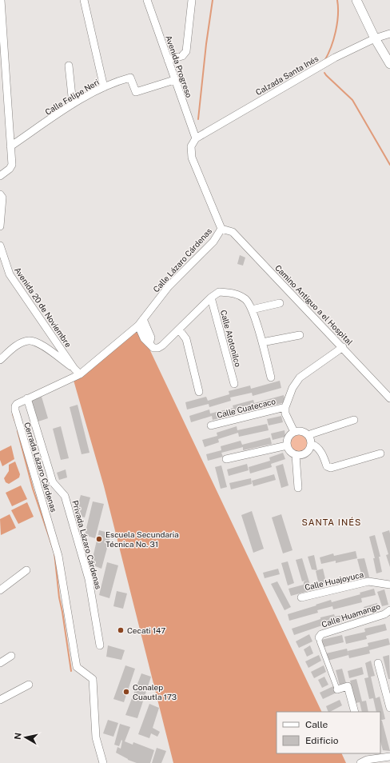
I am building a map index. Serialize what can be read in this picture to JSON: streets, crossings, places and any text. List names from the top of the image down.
{
  "streets": {
    "street": [
      "Avenida Progreso",
      "Calzada Santa Inés",
      "Calle Felipe Neri",
      "Calle Lázaro Cárdenas",
      "Camino Antiguo a el Hospital",
      "Avenida 20 de Noviembre",
      "Calle Atotonilco",
      "Calle Cuatecaco",
      "Cerrada Lázaro Cárdenas",
      "Privada Lázaro Cárdenas",
      "Calle Huajoyuca",
      "Calle Huamango"
    ]
  },
  "crossings": [
    ["Avenida Progreso", "Calzada Santa Inés"],
    ["Avenida Progreso", "Calle Felipe Neri"],
    ["Avenida Progreso", "Calle Lázaro Cárdenas"],
    ["Calzada Santa Inés", "Calle Lázaro Cárdenas"],
    ["Calle Lázaro Cárdenas", "Camino Antiguo a el Hospital"],
    ["Calle Lázaro Cárdenas", "Cerrada Lázaro Cárdenas"],
    ["Avenida 20 de Noviembre", "Cerrada Lázaro Cárdenas"],
    ["Cerrada Lázaro Cárdenas", "Privada Lázaro Cárdenas"]
  ],
  "districts": ["SANTA INÉS"],
  "places": ["Escuela Secundaria Técnica No. 31", "Cecati 147", "Conalep Cuautla 173"],
  "legend": ["Calle", "Edificio"],
  "north": "left"
}
